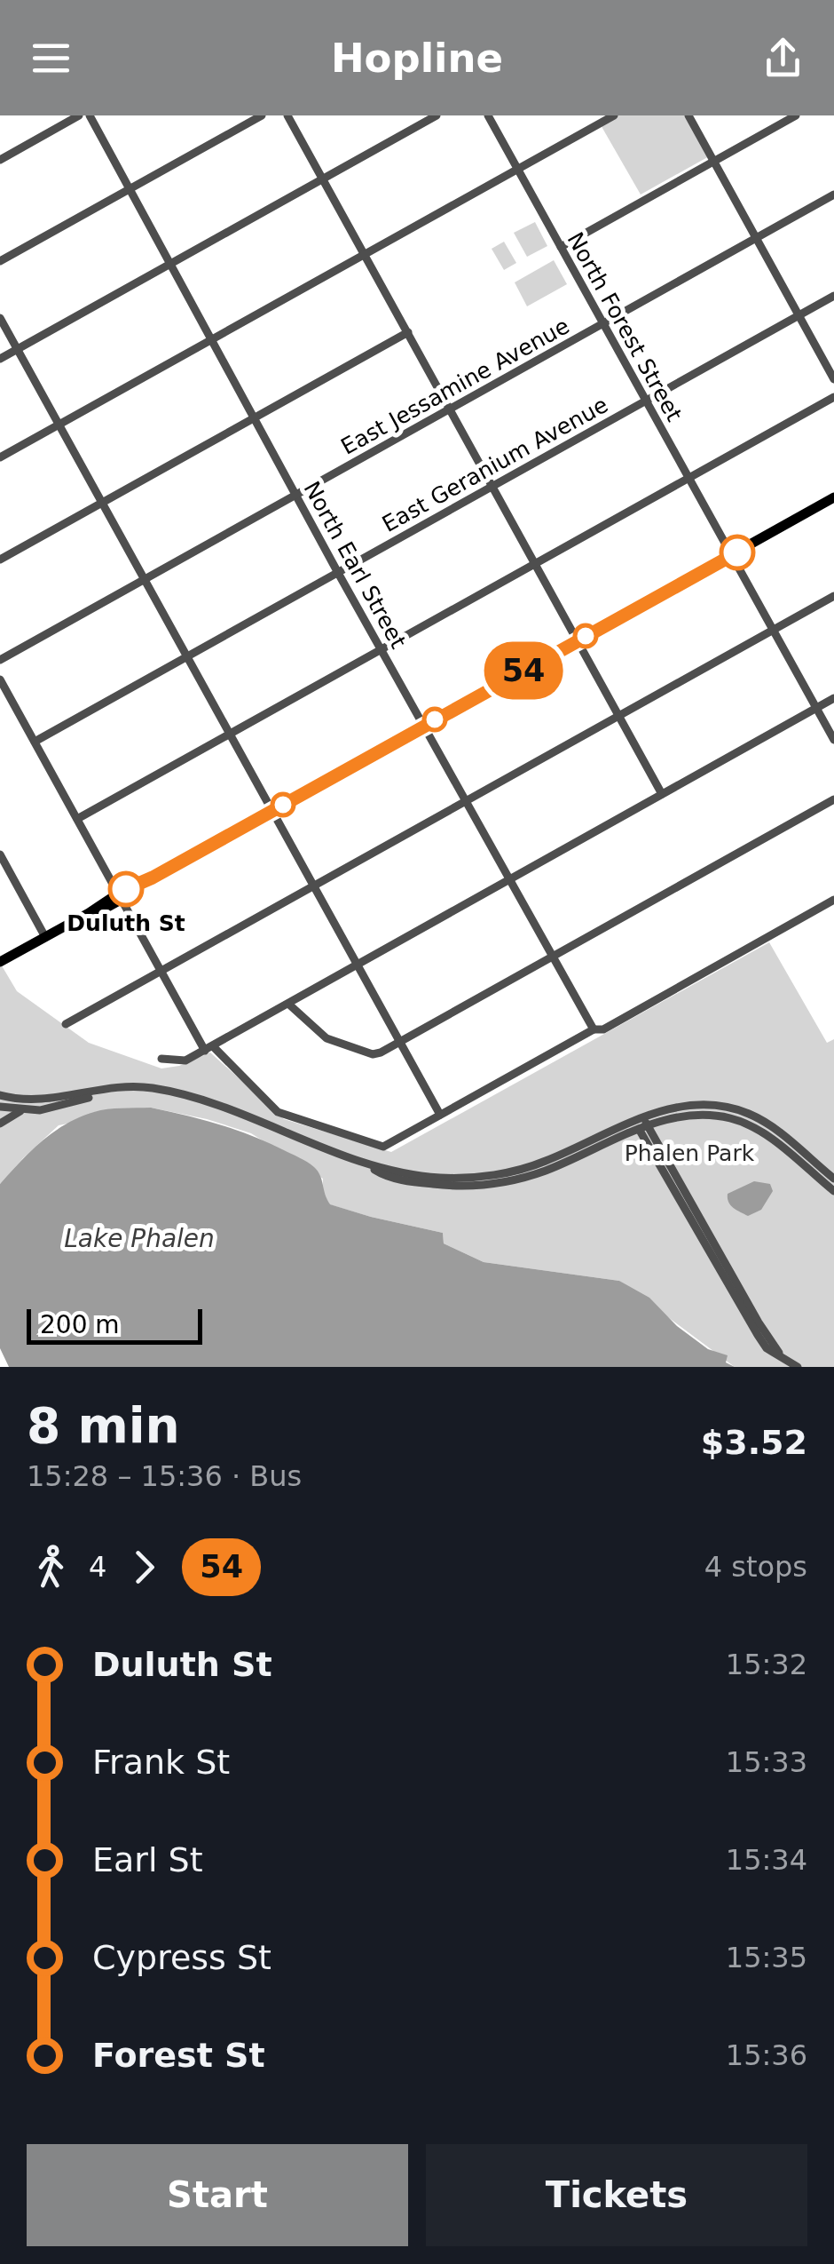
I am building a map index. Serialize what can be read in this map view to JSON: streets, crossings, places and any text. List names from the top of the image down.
{
  "streets": {
    "street": [
      "North Forest Street",
      "East Jessamine Avenue",
      "East Geranium Avenue",
      "North Earl Street"
    ]
  },
  "crossings": [
    ["North Forest Street", "East Jessamine Avenue"],
    ["North Forest Street", "East Geranium Avenue"],
    ["East Jessamine Avenue", "North Earl Street"],
    ["East Geranium Avenue", "North Earl Street"]
  ],
  "water": ["Lake Phalen"],
  "parks": ["Phalen Park"],
  "places": ["Duluth St"],
  "lines": ["bus line 54"],
  "scale_bar": "200 m",
  "page": {
    "header": "Hopline",
    "on_map": "54",
    "scale": "200 m",
    "heading": ["8 min", "15:28 – 15:36 · Bus", "$3.52"],
    "legs": ["4", "54", "4 stops"],
    "list": [
      {
        "name": "Duluth St",
        "value": "15:32"
      },
      {
        "name": "Frank St",
        "value": "15:33"
      },
      {
        "name": "Earl St",
        "value": "15:34"
      },
      {
        "name": "Cypress St",
        "value": "15:35"
      },
      {
        "name": "Forest St",
        "value": "15:36"
      }
    ],
    "buttons": ["Start", "Tickets"]
  }
}
